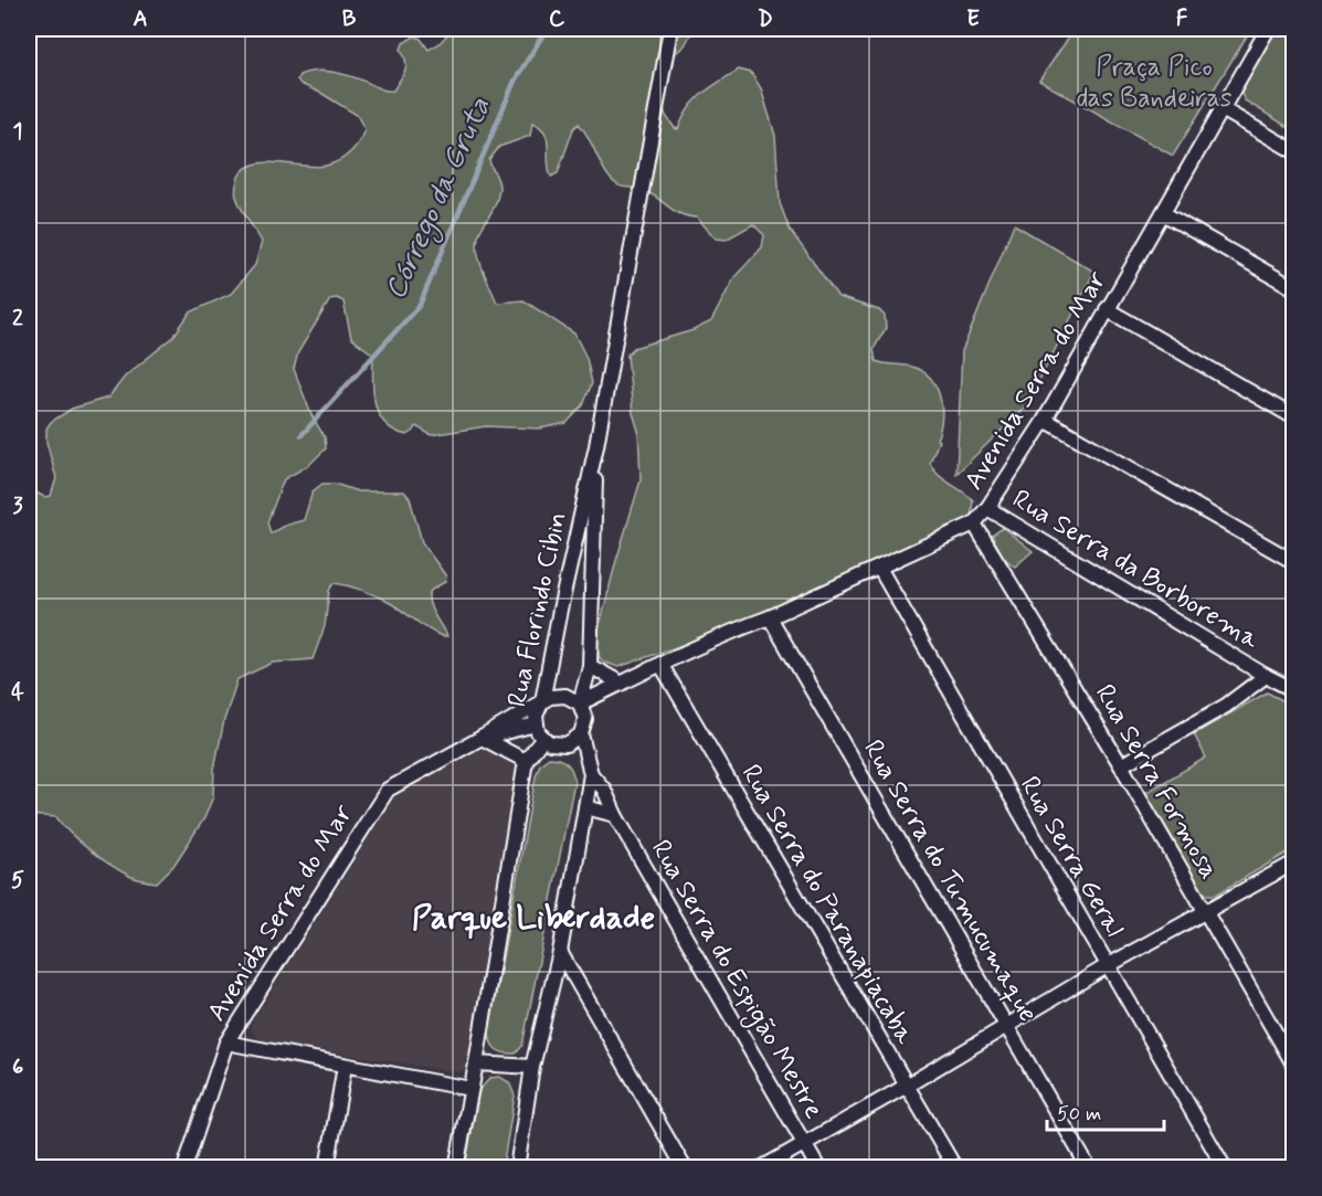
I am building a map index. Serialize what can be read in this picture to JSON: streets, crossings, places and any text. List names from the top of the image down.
{
  "streets": {
    "street": [
      "Avenida Serra do Mar",
      "Rua Serra da Borborema",
      "Rua Florindo Cibin",
      "Rua Serra Formosa",
      "Rua Serra Geral",
      "Rua Serra do Tumucumaque",
      "Rua Serra do Paranapiacaba",
      "Rua Serra do Espigão Mestre"
    ]
  },
  "crossings": [
    ["Avenida Serra do Mar", "Rua Serra da Borborema"],
    ["Avenida Serra do Mar", "Rua Florindo Cibin"],
    ["Avenida Serra do Mar", "Rua Serra Formosa"],
    ["Avenida Serra do Mar", "Rua Serra Geral"],
    ["Avenida Serra do Mar", "Rua Serra do Tumucumaque"],
    ["Avenida Serra do Mar", "Rua Serra do Paranapiacaba"]
  ],
  "districts": ["Parque Liberdade"],
  "water": ["Córrego da Gruta"],
  "parks": ["Praça Pico das Bandeiras"],
  "scale_bar": "50 m",
  "grid": {
    "columns": [
      "A",
      "B",
      "C",
      "D",
      "E",
      "F"
    ],
    "rows": [
      "1",
      "2",
      "3",
      "4",
      "5",
      "6"
    ]
  }
}
